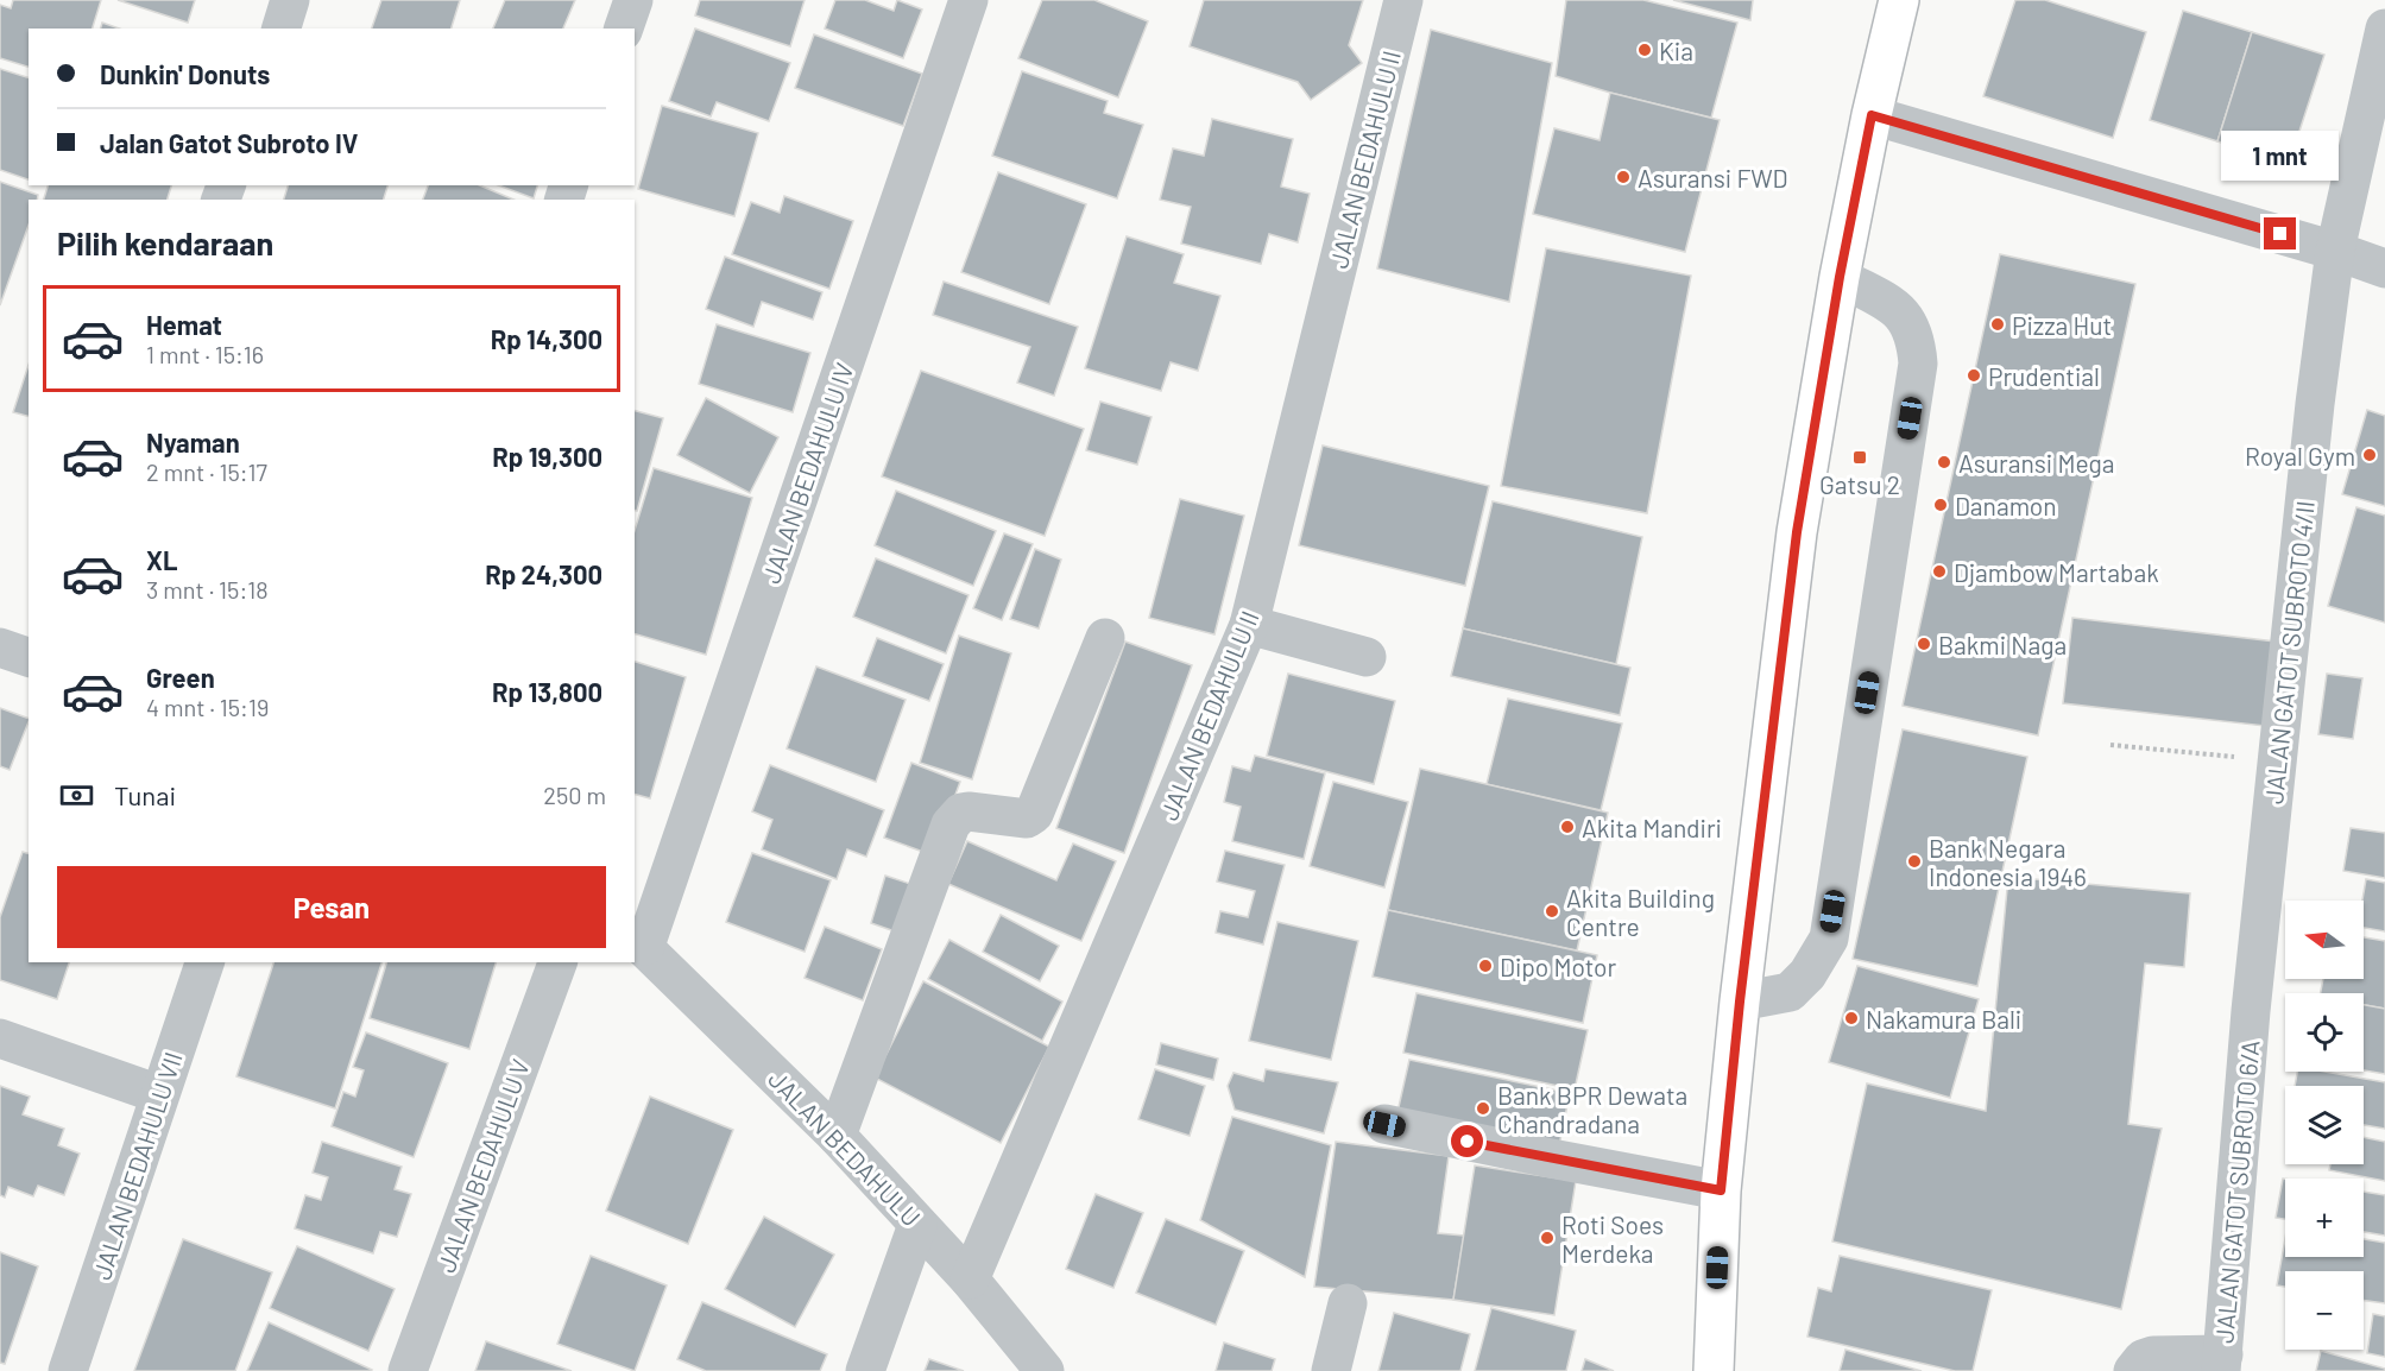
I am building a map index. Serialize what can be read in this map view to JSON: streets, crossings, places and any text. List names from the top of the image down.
{
  "streets": {
    "street": [
      "JALAN BEDAHULU II",
      "JALAN BEDAHULU IV",
      "JALAN GATOT SUBROTO 4/II",
      "JALAN BEDAHULU",
      "JALAN BEDAHULU VII",
      "JALAN BEDAHULU V",
      "JALAN GATOT SUBROTO 6/A"
    ]
  },
  "crossings": [
    ["JALAN BEDAHULU II", "JALAN BEDAHULU"],
    ["JALAN BEDAHULU IV", "JALAN BEDAHULU"],
    ["JALAN GATOT SUBROTO 4/II", "JALAN GATOT SUBROTO 6/A"]
  ],
  "places": {
    "other": [
      "Kia",
      "Asuransi FWD",
      "Pizza Hut",
      "Prudential",
      "Royal Gym",
      "Asuransi Mega",
      "Danamon",
      "Djambow Martabak",
      "Bakmi Naga",
      "Akita Mandiri",
      "Bank Negara Indonesia 1946",
      "Akita Building Centre",
      "Dipo Motor",
      "Nakamura Bali",
      "Bank BPR Dewata Chandradana",
      "Roti Soes Merdeka"
    ],
    "transit": ["Gatsu 2"]
  },
  "north": "left",
  "page": {
    "banner": ["Dunkin' Donuts", "Jalan Gatot Subroto IV"],
    "bubble": "1 mnt",
    "heading": "Pilih kendaraan",
    "list": [
      {
        "name": "Hemat",
        "note": "1 mnt · 15:16",
        "value": "Rp 14,300"
      },
      {
        "name": "Nyaman",
        "note": "2 mnt · 15:17",
        "value": "Rp 19,300"
      },
      {
        "name": "XL",
        "note": "3 mnt · 15:18",
        "value": "Rp 24,300"
      },
      {
        "name": "Green",
        "note": "4 mnt · 15:19",
        "value": "Rp 13,800"
      }
    ],
    "pay": ["Tunai", "250 m"],
    "buttons": "Pesan",
    "map_buttons": ["+", "−"]
  }
}
